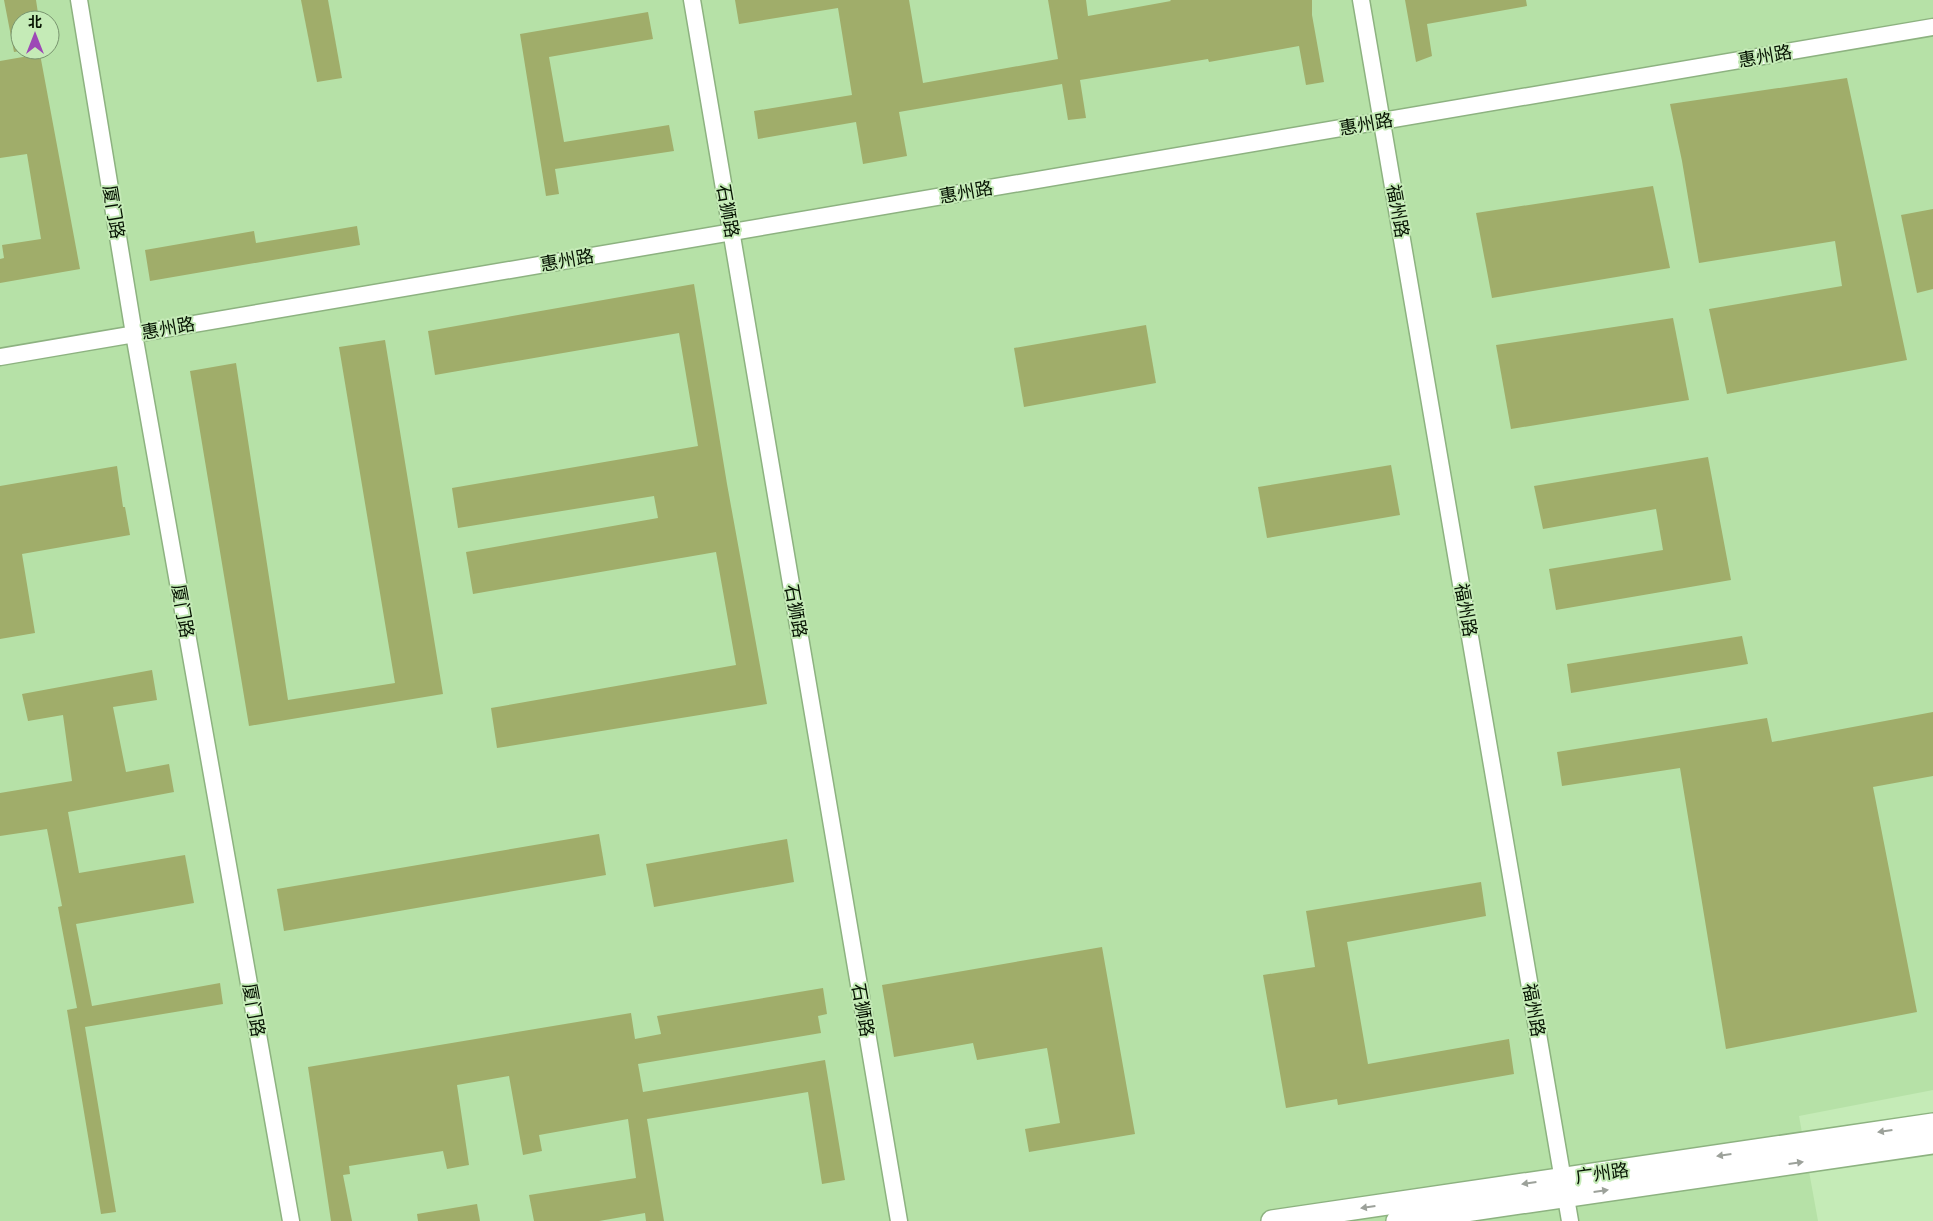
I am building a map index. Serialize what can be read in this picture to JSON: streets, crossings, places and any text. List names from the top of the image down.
{
  "streets": {
    "main road": ["广州路"],
    "street": [
      "惠州路",
      "石狮路",
      "福州路",
      "厦门路"
    ]
  },
  "crossings": [
    ["福州路", "广州路"]
  ],
  "north": "top"
}
